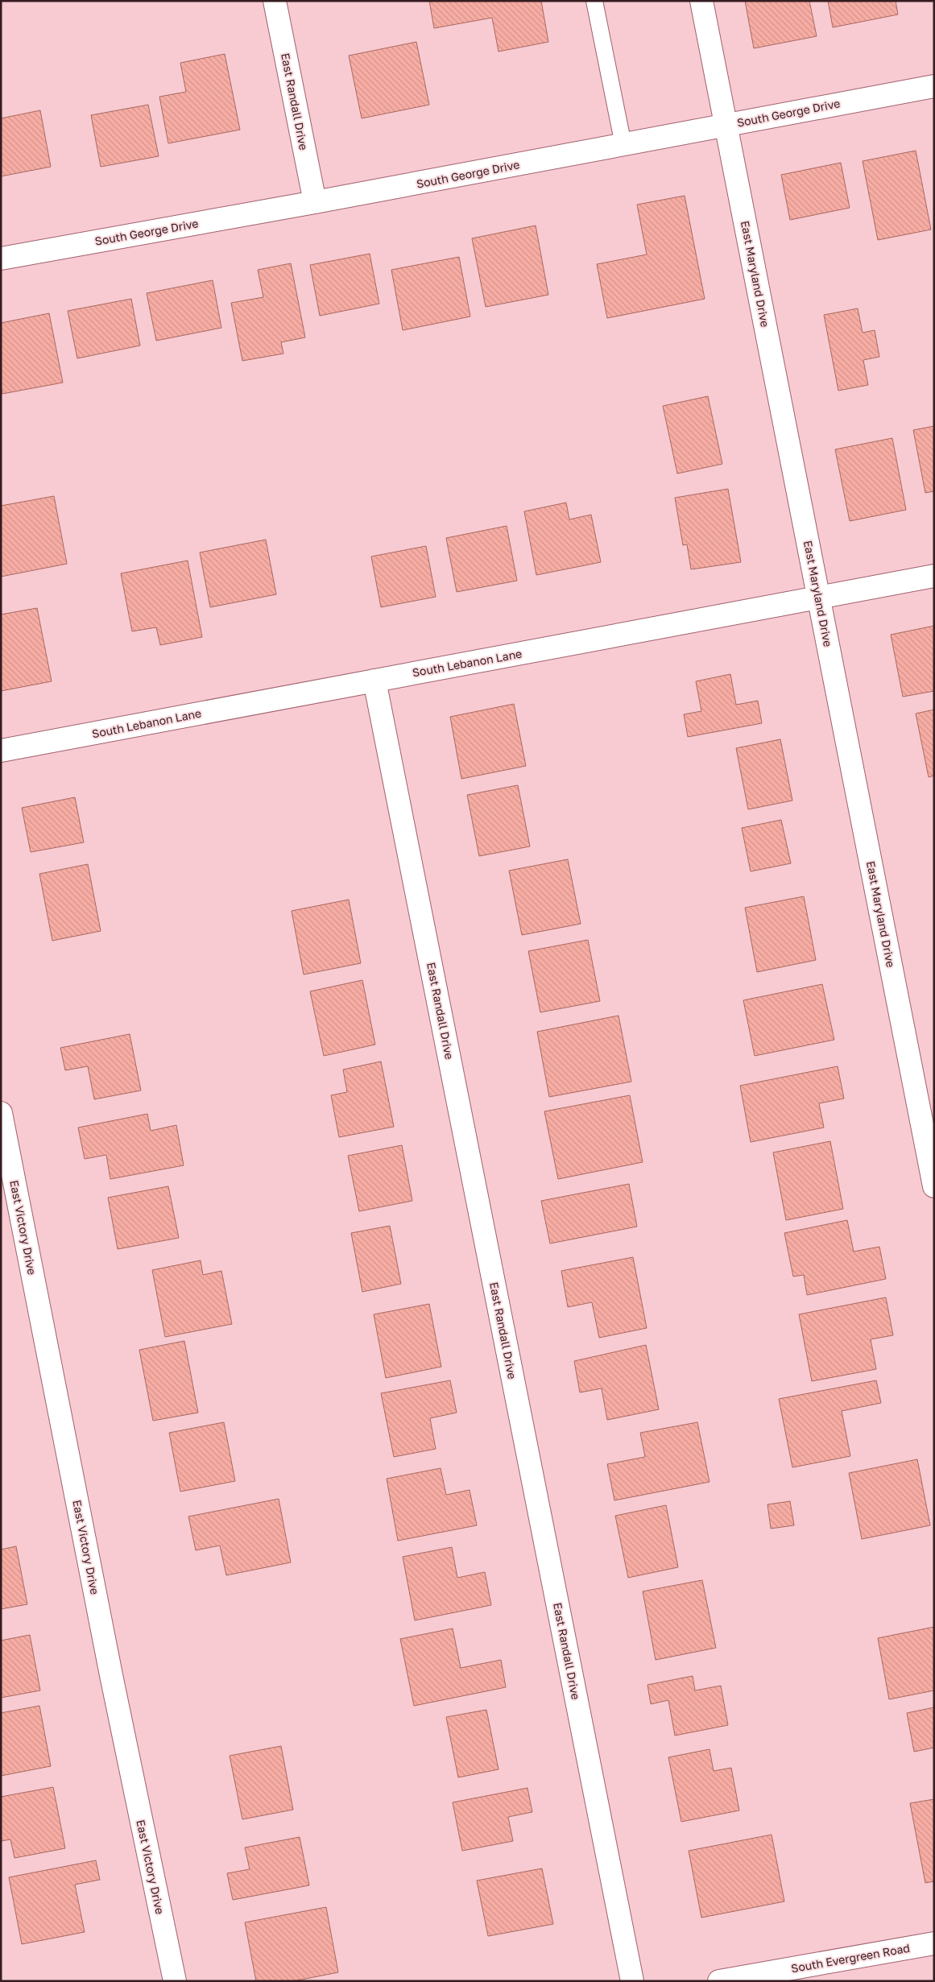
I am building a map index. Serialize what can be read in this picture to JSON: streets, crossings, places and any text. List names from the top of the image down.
{
  "streets": {
    "street": [
      "East Randall Drive",
      "South George Drive",
      "East Maryland Drive",
      "South Lebanon Lane",
      "East Victory Drive",
      "South Evergreen Road"
    ]
  },
  "crossings": [
    ["East Randall Drive", "South George Drive"],
    ["East Randall Drive", "South Lebanon Lane"],
    ["South George Drive", "East Maryland Drive"],
    ["East Maryland Drive", "South Lebanon Lane"]
  ]
}
